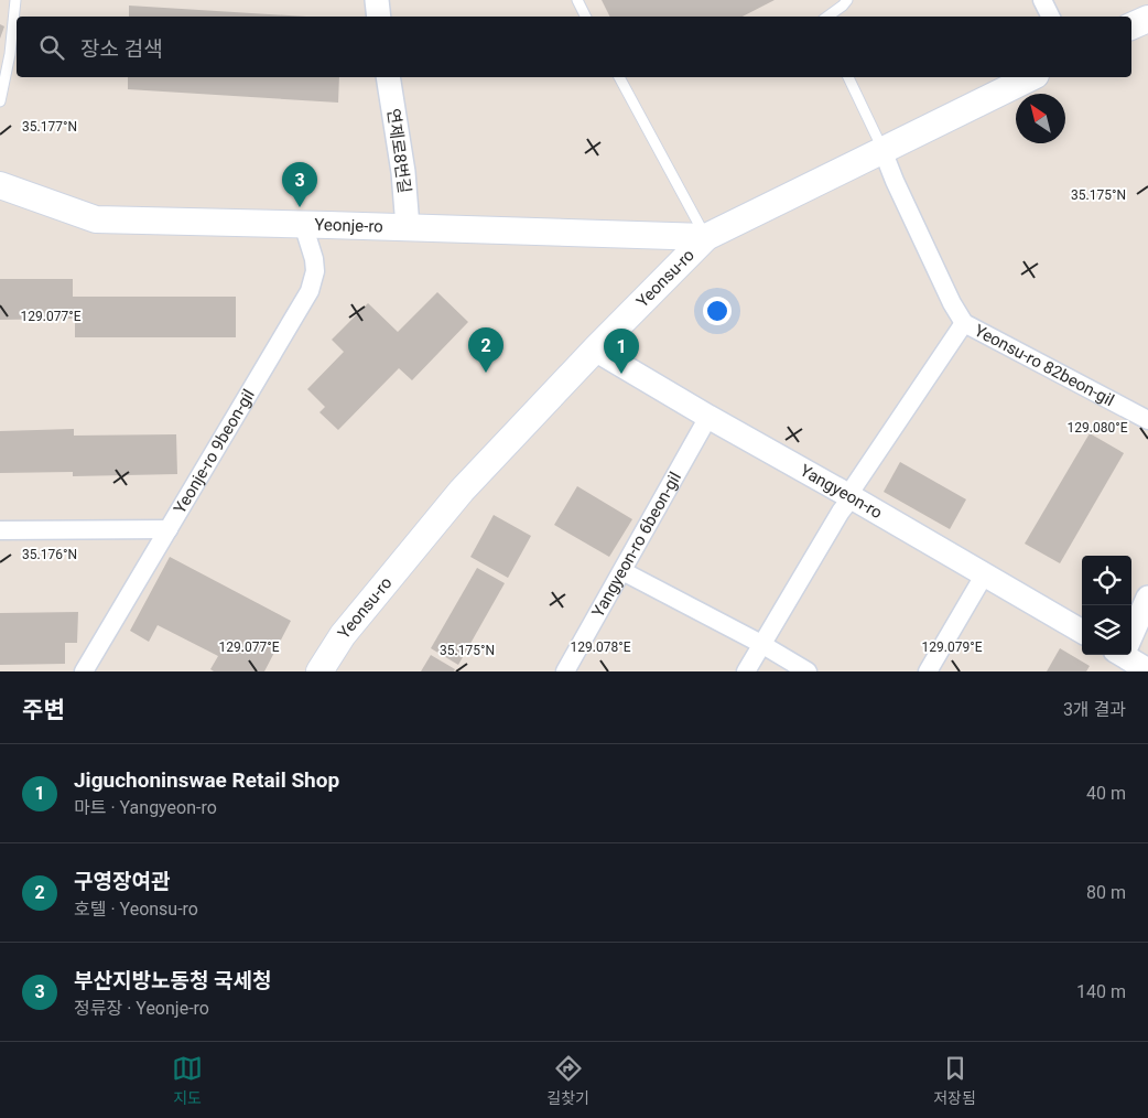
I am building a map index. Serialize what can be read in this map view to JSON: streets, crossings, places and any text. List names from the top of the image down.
{
  "streets": {
    "main road": ["Yeonje-ro", "Yeonsu-ro"],
    "street": [
      "연제로8번길",
      "Yeonsu-ro 82beon-gil",
      "Yeonje-ro 9beon-gil",
      "Yangyeon-ro",
      "Yangyeon-ro 6beon-gil"
    ]
  },
  "crossings": [
    ["연제로8번길", "Yeonje-ro"],
    ["Yeonje-ro", "Yeonsu-ro"],
    ["Yeonje-ro", "Yeonje-ro 9beon-gil"],
    ["Yeonsu-ro", "Yeonsu-ro 82beon-gil"],
    ["Yeonsu-ro", "Yangyeon-ro"],
    ["Yangyeon-ro", "Yangyeon-ro 6beon-gil"]
  ],
  "north": "top left",
  "page": {
    "search": "장소 검색",
    "pins": ["3", "2", "1"],
    "heading": ["주변", "3개 결과"],
    "list": [
      {
        "mark": "1",
        "name": "Jiguchoninswae Retail Shop",
        "note": "마트 · Yangyeon-ro",
        "value": "40 m"
      },
      {
        "mark": "2",
        "name": "구영장여관",
        "note": "호텔 · Yeonsu-ro",
        "value": "80 m"
      },
      {
        "mark": "3",
        "name": "부산지방노동청 국세청",
        "note": "정류장 · Yeonje-ro",
        "value": "140 m"
      }
    ],
    "nav": ["지도", "길찾기", "저장됨"]
  },
  "coordinates": [
    "35.177°N",
    "35.175°N",
    "129.077°E",
    "129.080°E",
    "35.176°N",
    "129.078°E",
    "129.079°E"
  ]
}
